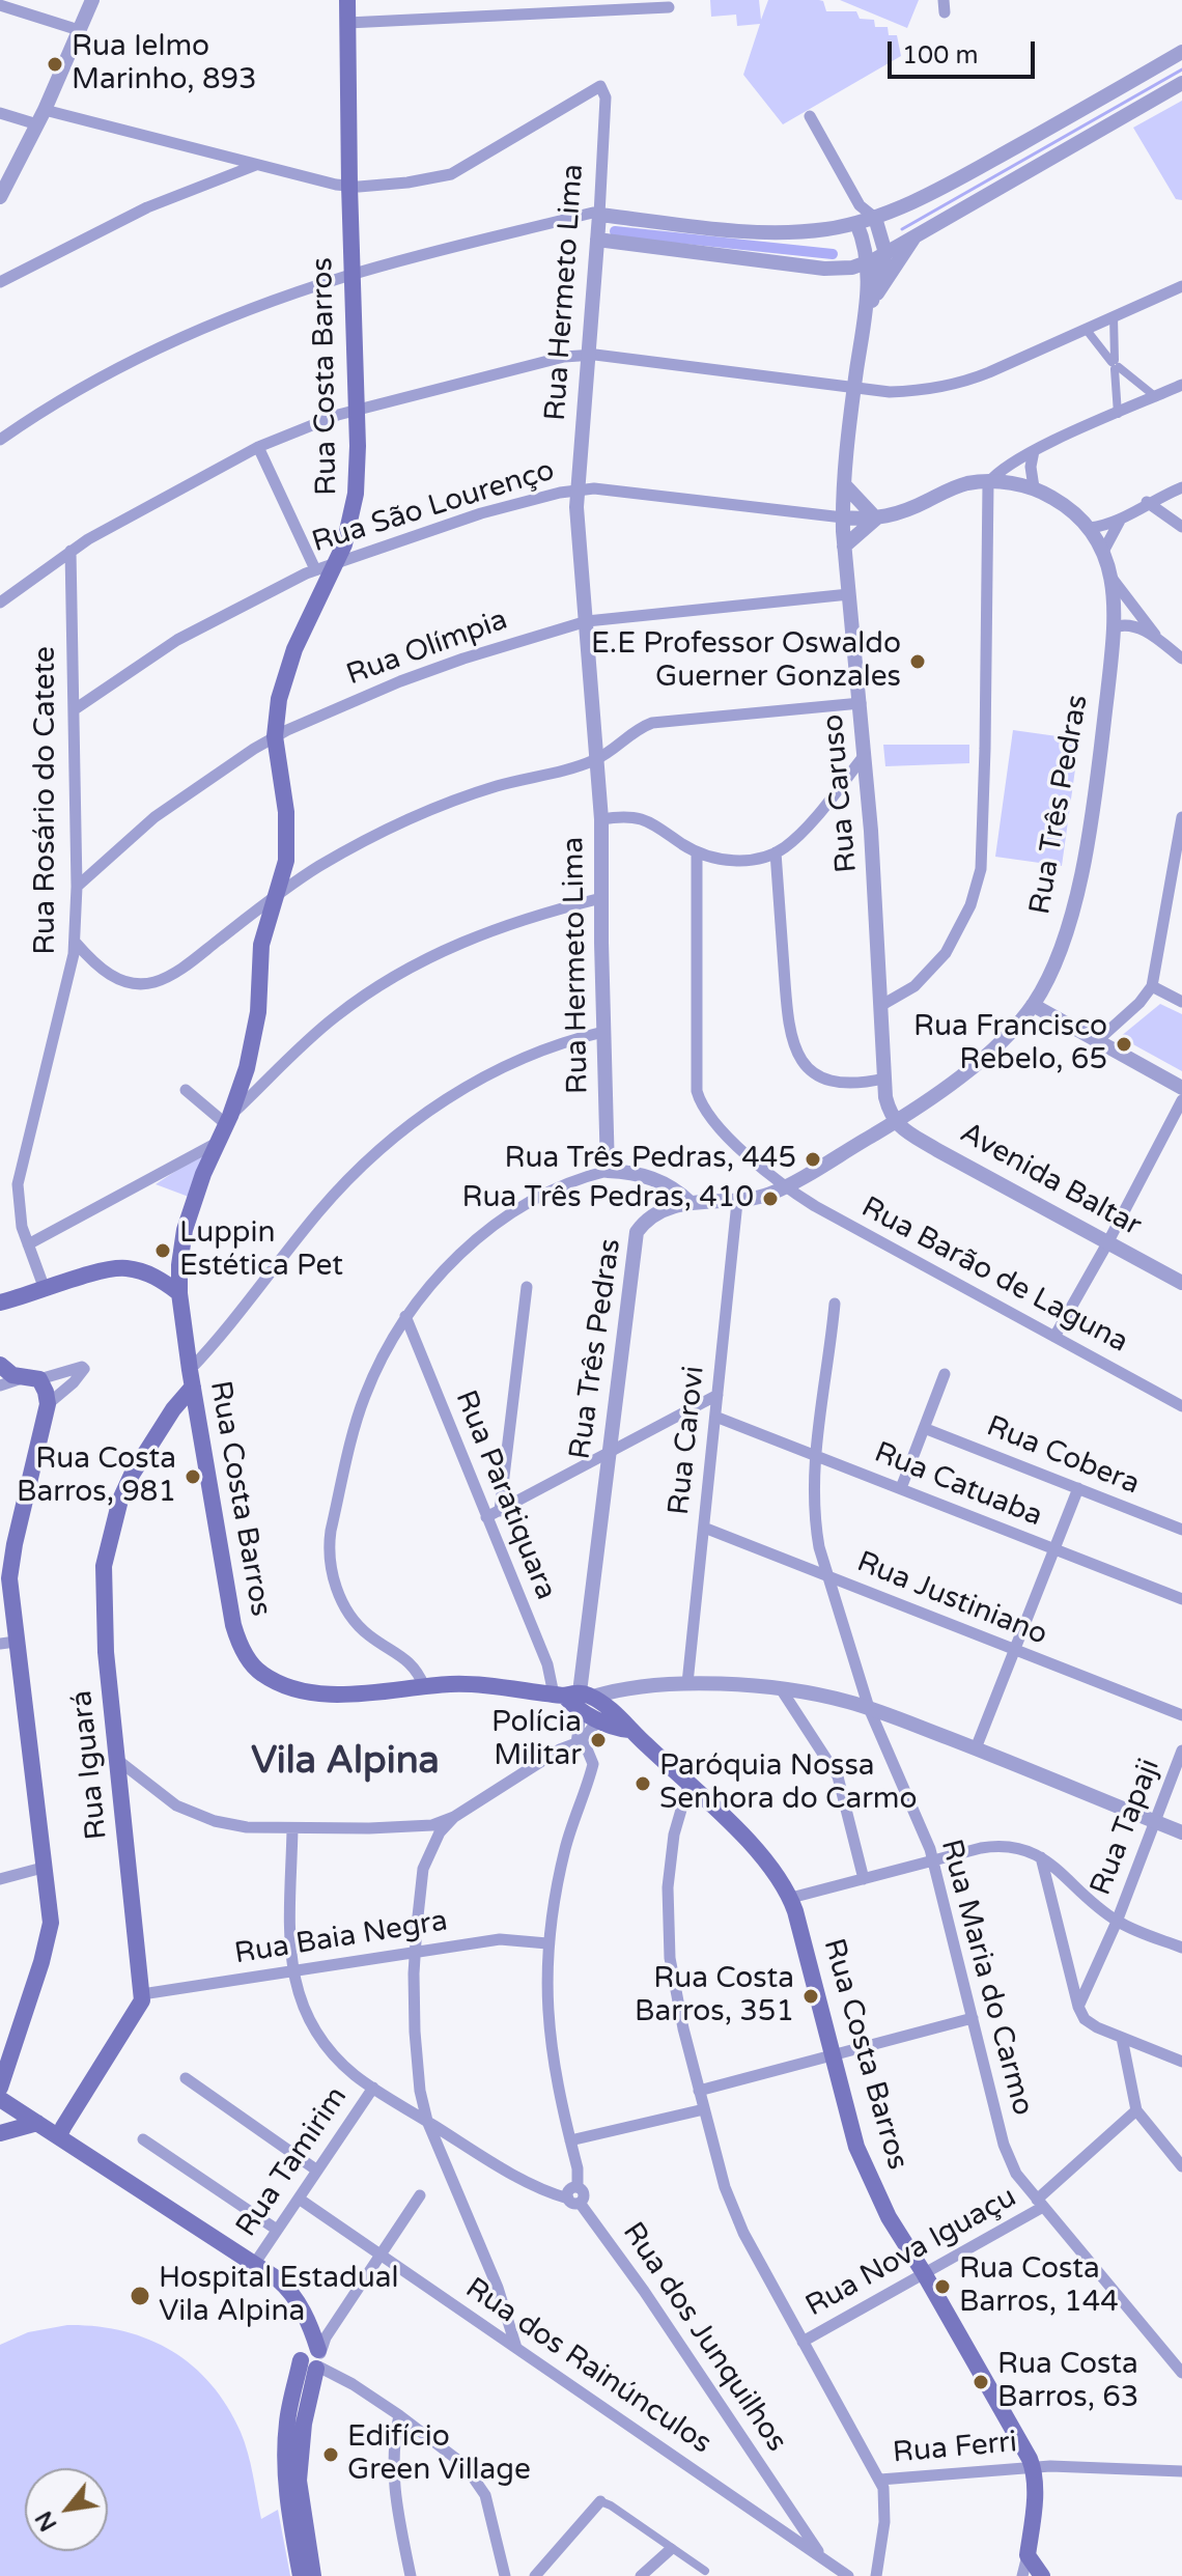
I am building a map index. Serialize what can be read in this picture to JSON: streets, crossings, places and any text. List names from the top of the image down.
{
  "streets": {
    "main road": ["Rua Costa Barros", "Rua Iguará"],
    "street": [
      "Rua Hermeto Lima",
      "Rua São Lourenço",
      "Rua Olímpia",
      "Rua Caruso",
      "Rua Rosário do Catete",
      "Rua Três Pedras",
      "Avenida Baltar",
      "Rua Barão de Laguna",
      "Rua Carovi",
      "Rua Cobera",
      "Rua Catuaba",
      "Rua Paratiquara",
      "Rua Justiniano",
      "Rua Tapaji",
      "Rua Baia Negra",
      "Rua Maria do Carmo",
      "Rua Tamirim",
      "Rua Nova Iguaçu",
      "Rua dos Junquilhos",
      "Rua dos Rainúnculos",
      "Rua Ferri"
    ]
  },
  "crossings": [
    ["Rua Hermeto Lima", "Rua Costa Barros"],
    ["Rua Hermeto Lima", "Rua São Lourenço"],
    ["Rua Hermeto Lima", "Rua Olímpia"],
    ["Rua Hermeto Lima", "Rua Iguará"],
    ["Rua Costa Barros", "Rua São Lourenço"],
    ["Rua Costa Barros", "Rua Olímpia"],
    ["Rua Costa Barros", "Rua Três Pedras"],
    ["Rua Costa Barros", "Rua Paratiquara"],
    ["Rua Costa Barros", "Rua Iguará"],
    ["Rua Costa Barros", "Rua Nova Iguaçu"],
    ["Rua Costa Barros", "Rua Ferri"],
    ["Rua São Lourenço", "Rua Caruso"],
    ["Rua São Lourenço", "Rua Rosário do Catete"],
    ["Rua Olímpia", "Rua Caruso"],
    ["Rua Olímpia", "Rua Rosário do Catete"],
    ["Rua Caruso", "Rua Três Pedras"],
    ["Rua Caruso", "Avenida Baltar"],
    ["Rua Três Pedras", "Avenida Baltar"],
    ["Rua Três Pedras", "Rua Barão de Laguna"],
    ["Rua Três Pedras", "Rua Carovi"],
    ["Rua Três Pedras", "Rua Paratiquara"],
    ["Rua Carovi", "Rua Catuaba"],
    ["Rua Carovi", "Rua Justiniano"],
    ["Rua Catuaba", "Rua Maria do Carmo"],
    ["Rua Justiniano", "Rua Maria do Carmo"],
    ["Rua Iguará", "Rua Baia Negra"],
    ["Rua Maria do Carmo", "Rua Nova Iguaçu"],
    ["Rua Tamirim", "Rua dos Rainúnculos"],
    ["Rua dos Junquilhos", "Rua dos Rainúnculos"]
  ],
  "districts": ["Vila Alpina"],
  "places": [
    "Rua Ielmo Marinho, 893",
    "E.E Professor Oswaldo Guerner Gonzales",
    "Rua Francisco Rebelo, 65",
    "Rua Três Pedras, 445",
    "Rua Três Pedras, 410",
    "Luppin Estética Pet",
    "Rua Costa Barros, 981",
    "Polícia Militar",
    "Paróquia Nossa Senhora do Carmo",
    "Rua Costa Barros, 351",
    "Rua Costa Barros, 144",
    "Hospital Estadual Vila Alpina",
    "Rua Costa Barros, 63",
    "Edifício Green Village"
  ],
  "scale_bar": "100 m",
  "north": "bottom left"
}
